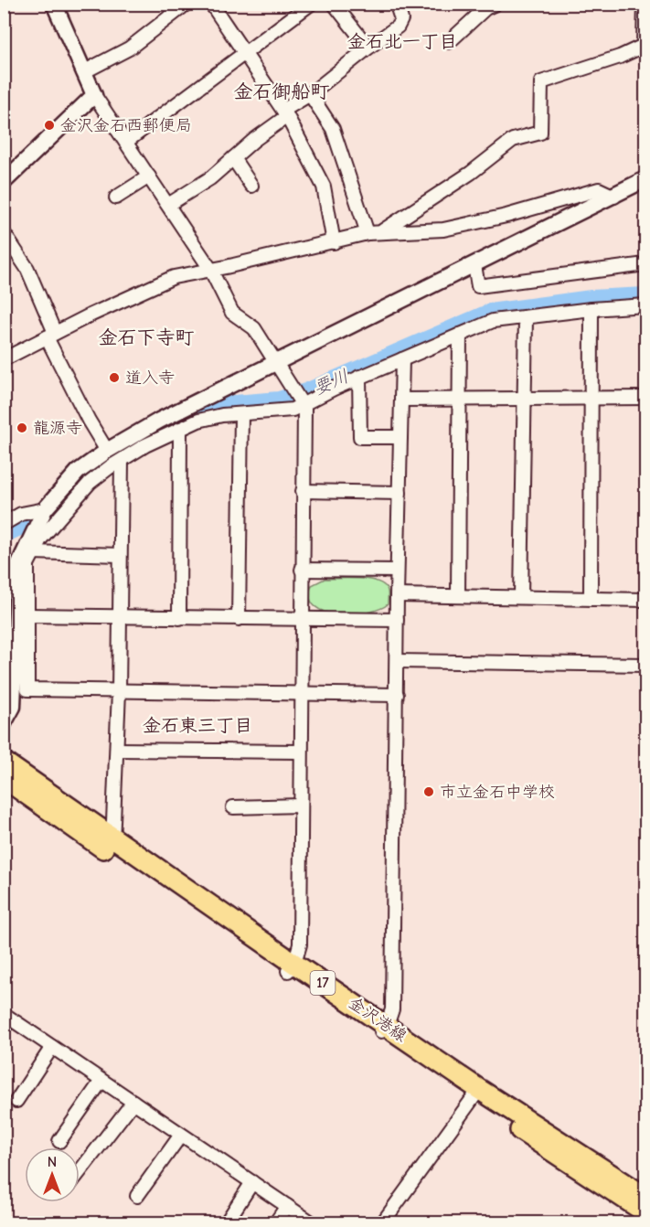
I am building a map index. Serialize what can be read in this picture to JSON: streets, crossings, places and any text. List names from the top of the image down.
{
  "streets": {
    "main road": ["17", "金沢港線"]
  },
  "districts": [
    "金石北一丁目",
    "金石御船町",
    "金石下寺町",
    "金石東三丁目"
  ],
  "water": ["要川"],
  "places": [
    "金沢金石西郵便局",
    "道入寺",
    "龍源寺",
    "市立金石中学校"
  ],
  "north": "top"
}
